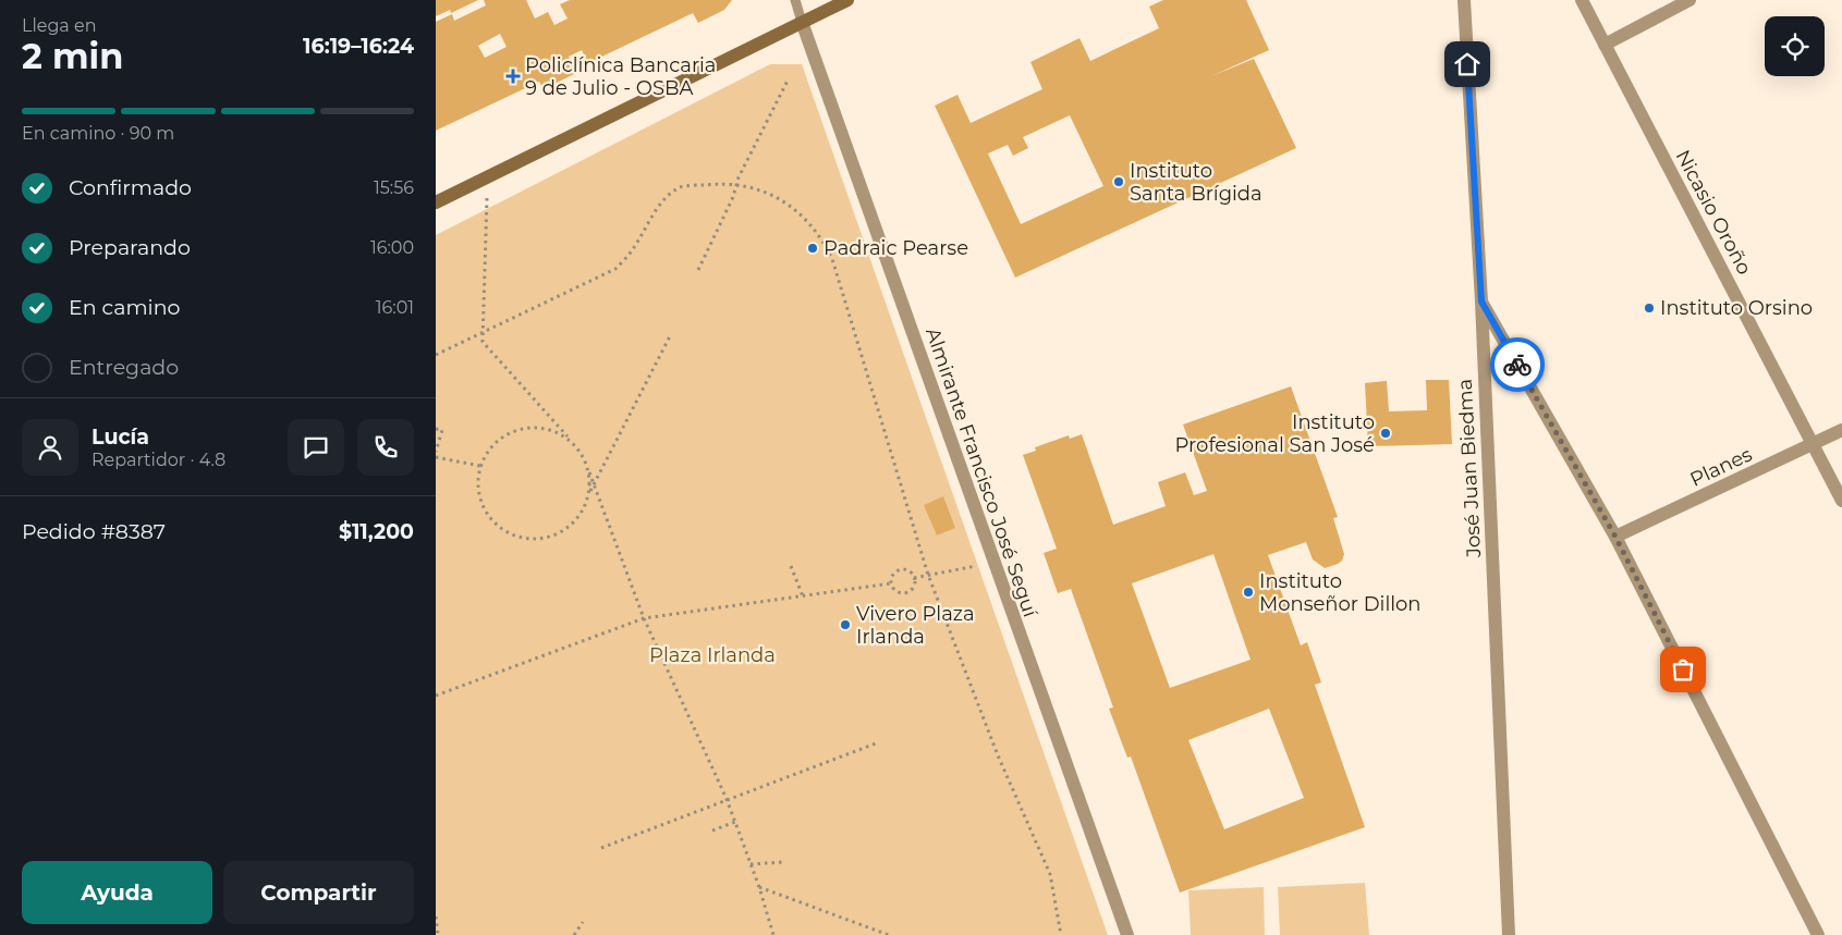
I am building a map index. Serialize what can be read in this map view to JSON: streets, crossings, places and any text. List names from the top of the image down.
{
  "streets": {
    "street": [
      "Nicasio Oroño",
      "Planes",
      "José Juan Biedma",
      "Almirante Francisco José Seguí"
    ]
  },
  "crossings": [
    ["Nicasio Oroño", "Planes"]
  ],
  "parks": ["Plaza Irlanda"],
  "places": {
    "health": ["Policlínica Bancaria 9 de Julio - OSBA"],
    "other": [
      "Instituto Santa Brígida",
      "Padraic Pearse",
      "Instituto Orsino",
      "Instituto Profesional San José",
      "Instituto Monseñor Dillon",
      "Vivero Plaza Irlanda"
    ]
  },
  "page": {
    "heading": ["2 min", "Llega en", "16:19–16:24"],
    "panel": [
      "Lucía",
      "Repartidor · 4.8",
      "Pedido #8387",
      "$11,200"
    ],
    "bar": "En camino · 90 m",
    "list": [
      ["Confirmado", "15:56"],
      ["Preparando", "16:00"],
      ["En camino", "16:01"],
      "Entregado"
    ],
    "buttons": ["Ayuda", "Compartir"]
  }
}
